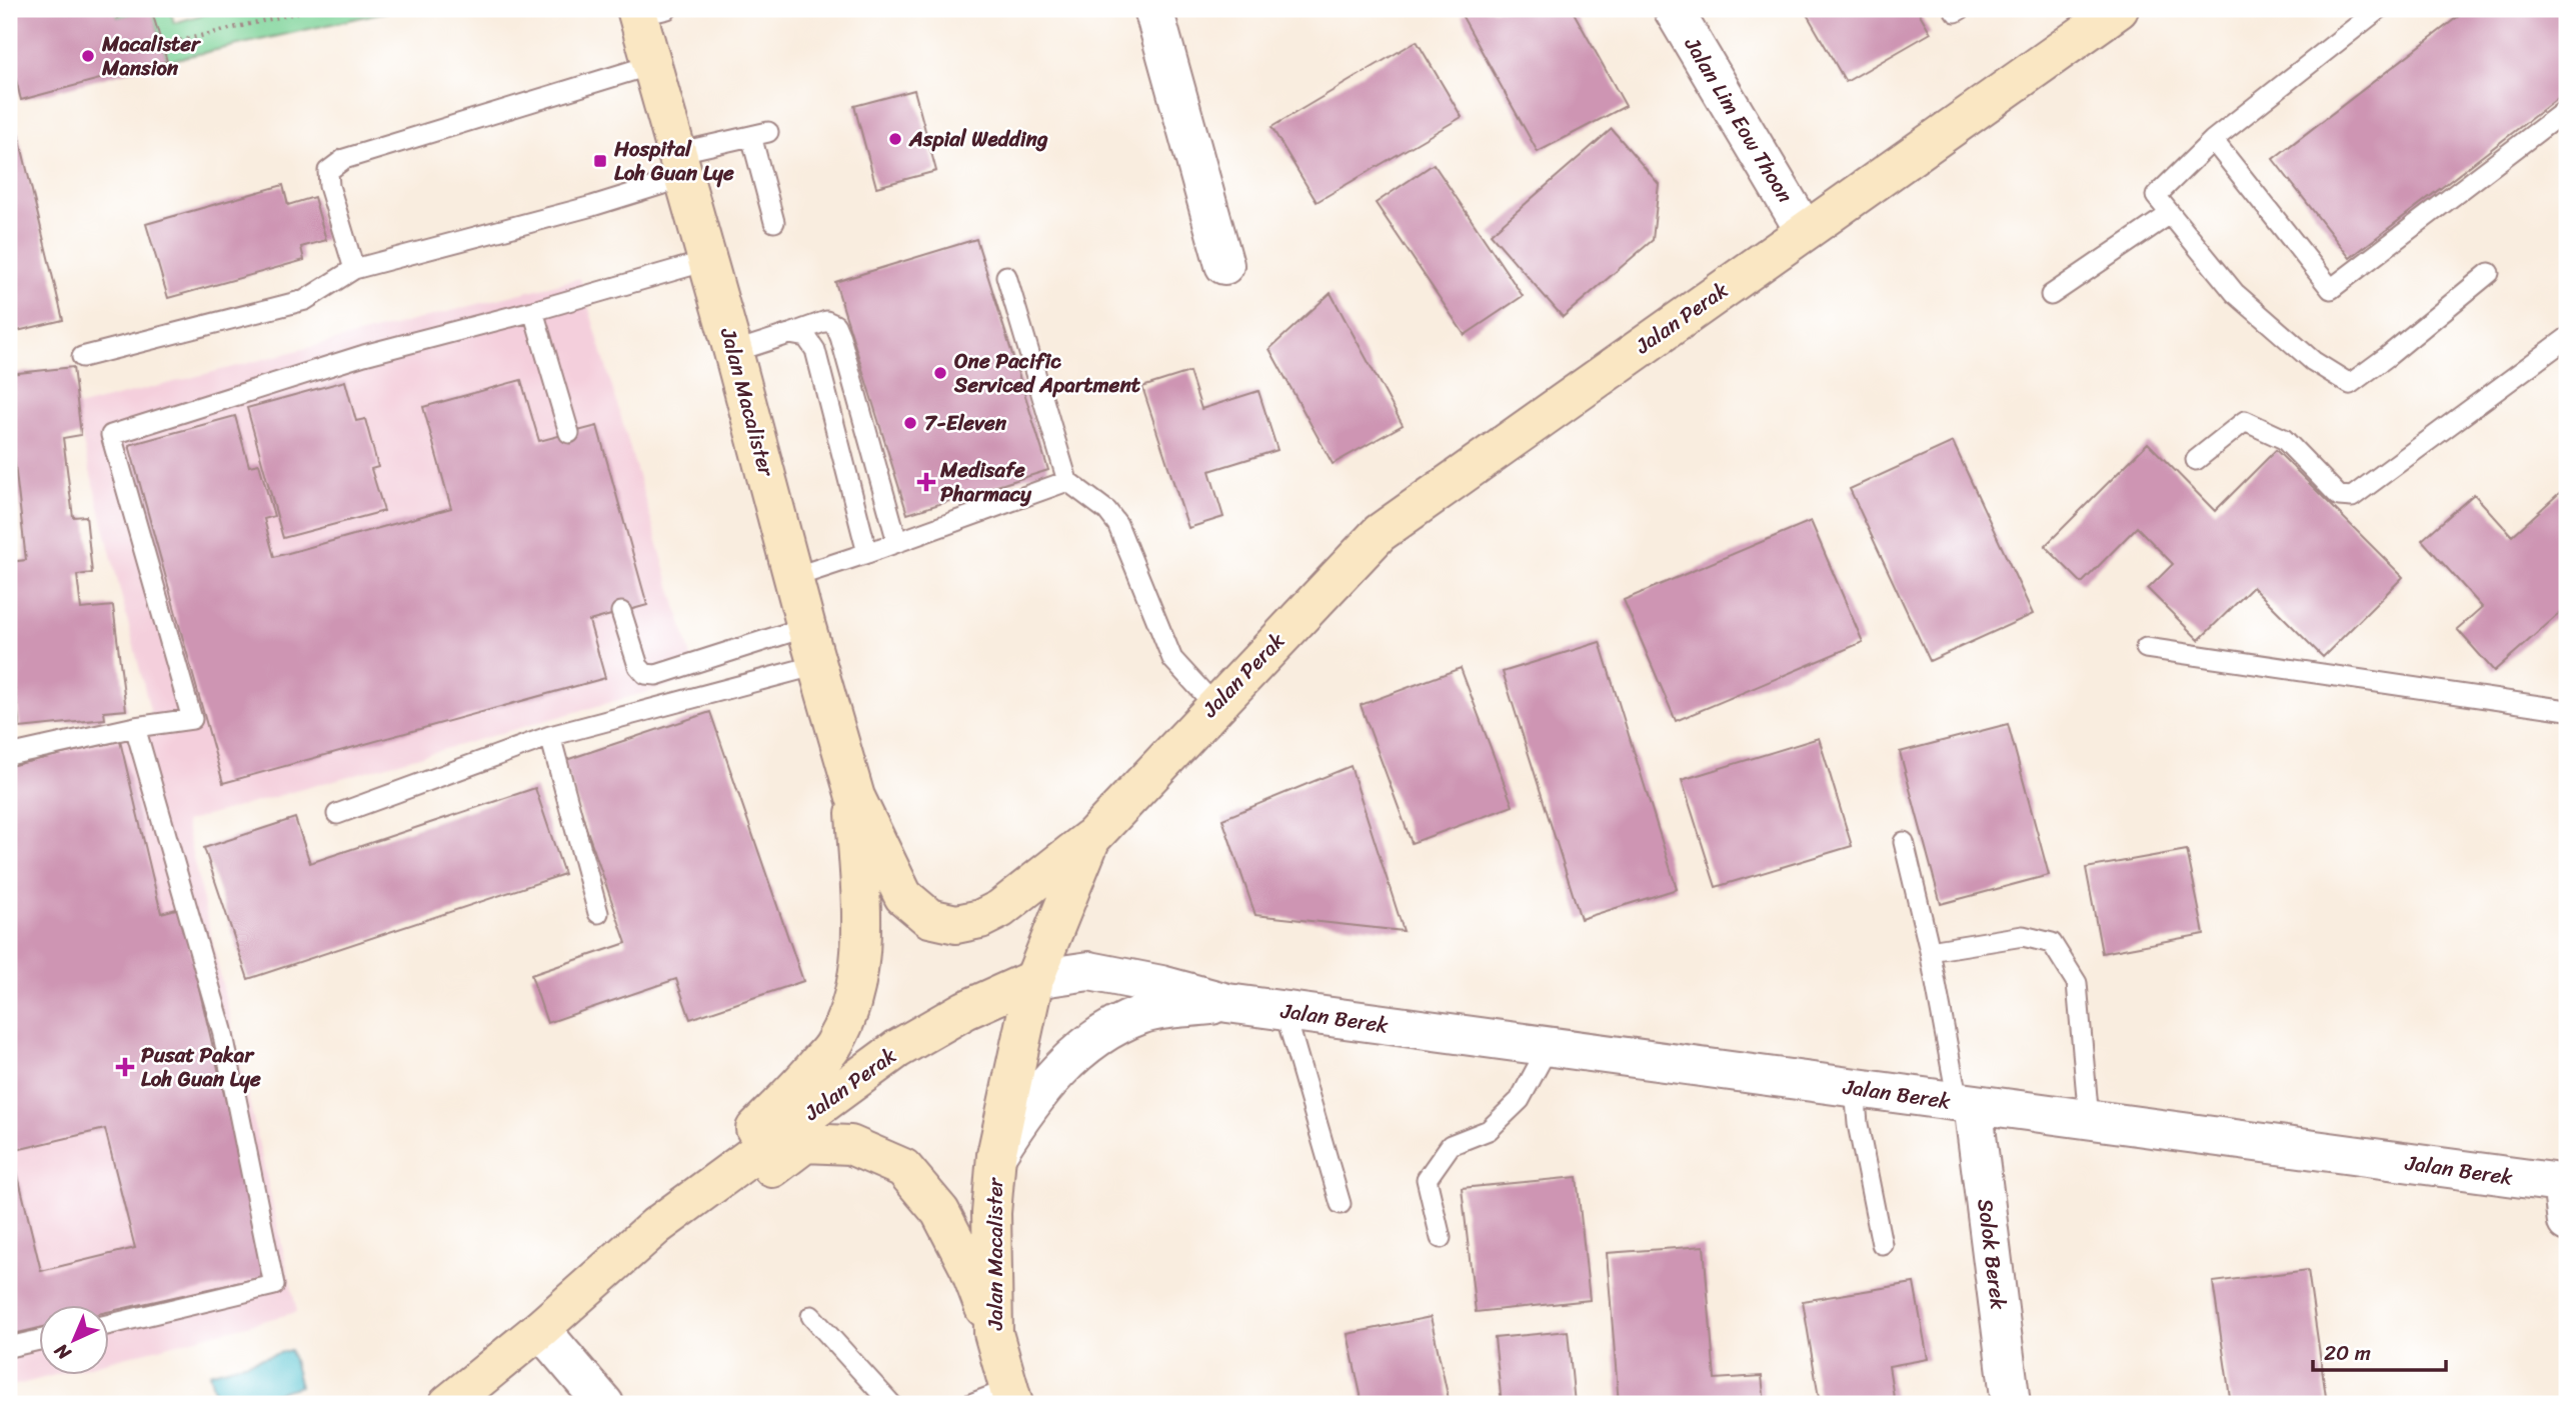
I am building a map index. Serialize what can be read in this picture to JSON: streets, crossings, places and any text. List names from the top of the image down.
{
  "streets": {
    "main road": ["Jalan Perak", "Jalan Macalister"],
    "street": ["Jalan Lim Eow Thoon", "Jalan Berek", "Solok Berek"]
  },
  "crossings": [
    ["Jalan Lim Eow Thoon", "Jalan Perak"],
    ["Jalan Perak", "Jalan Macalister"],
    ["Jalan Perak", "Jalan Berek"],
    ["Jalan Macalister", "Jalan Berek"],
    ["Jalan Berek", "Solok Berek"]
  ],
  "places": {
    "other": [
      "Macalister Mansion",
      "Aspial Wedding",
      "One Pacific Serviced Apartment",
      "7-Eleven"
    ],
    "transit": ["Hospital Loh Guan Lye"],
    "health": ["Medisafe Pharmacy", "Pusat Pakar Loh Guan Lye"]
  },
  "scale_bar": "20 m",
  "north": "bottom left"
}
